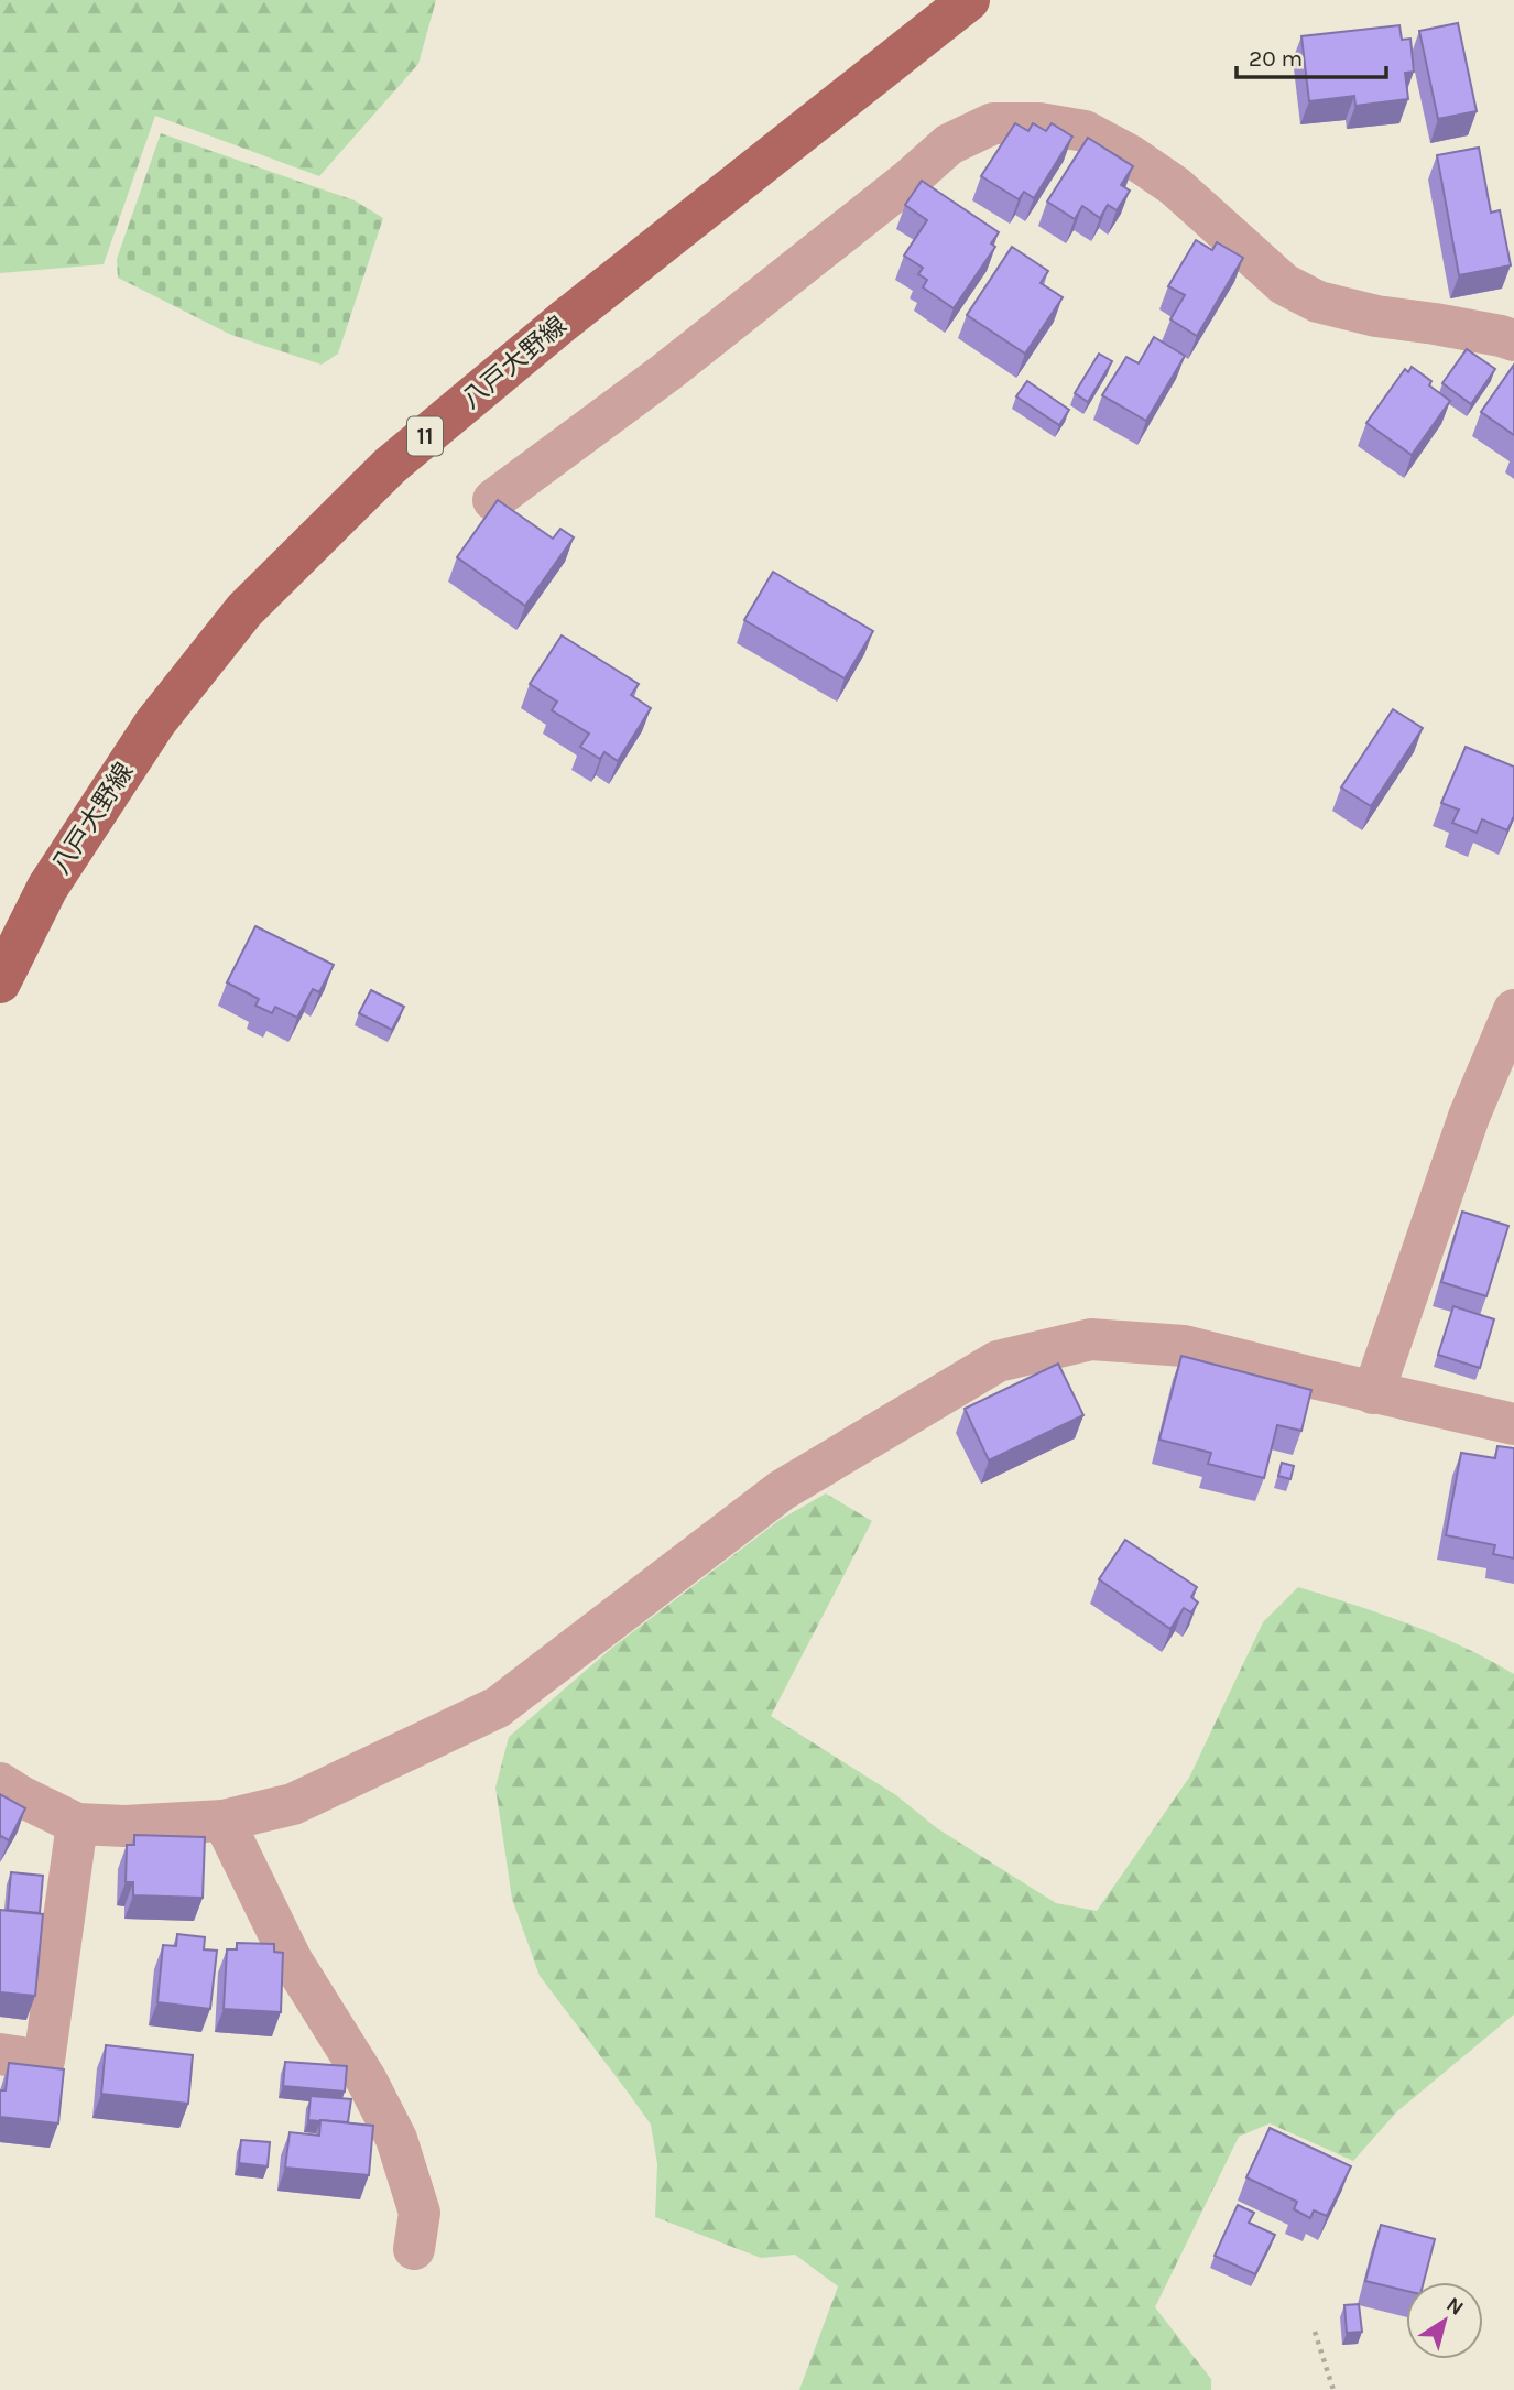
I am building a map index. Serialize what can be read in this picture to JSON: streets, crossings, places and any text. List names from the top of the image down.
{
  "streets": {
    "main road": ["八戸大野線", "11"]
  },
  "scale_bar": "20 m",
  "north": "top right"
}
